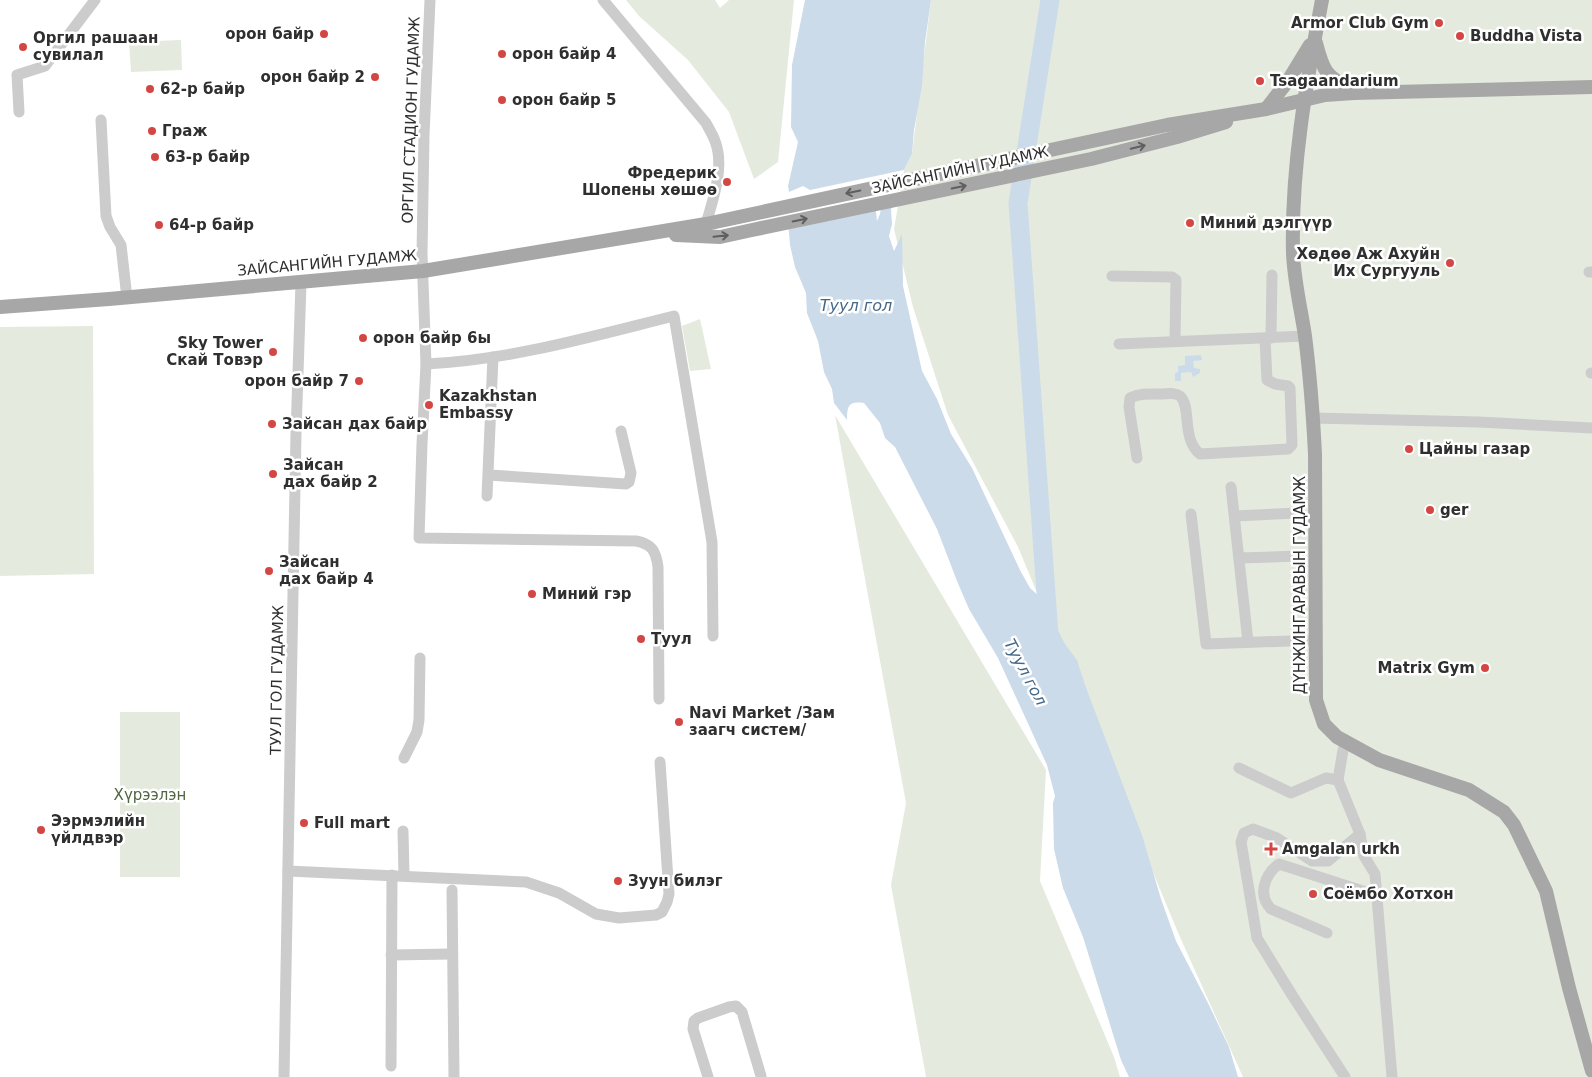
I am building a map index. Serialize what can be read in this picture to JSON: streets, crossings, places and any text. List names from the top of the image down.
{
  "streets": {
    "main road": ["ЗАЙСАНГИЙН ГУДАМЖ", "ДҮНЖИНГАРАВЫН ГУДАМЖ"],
    "street": ["ОРГИЛ СТАДИОН ГУДАМЖ", "ТУУЛ ГОЛ ГУДАМЖ"]
  },
  "crossings": [
    ["ОРГИЛ СТАДИОН ГУДАМЖ", "ЗАЙСАНГИЙН ГУДАМЖ"],
    ["ЗАЙСАНГИЙН ГУДАМЖ", "ДҮНЖИНГАРАВЫН ГУДАМЖ"],
    ["ЗАЙСАНГИЙН ГУДАМЖ", "ТУУЛ ГОЛ ГУДАМЖ"]
  ],
  "water": ["Туул гол"],
  "parks": ["Хүрээлэн"],
  "places": {
    "other": [
      "Armor Club Gym",
      "орон байр",
      "Buddha Vista",
      "Оргил рашаан сувилал",
      "орон байр 4",
      "орон байр 2",
      "Tsagaandarium",
      "62-р байр",
      "орон байр 5",
      "Граж",
      "63-р байр",
      "Фредерик Шопены хөшөө",
      "Миний дэлгүүр",
      "64-р байр",
      "Хөдөө Аж Ахуйн Их Сургууль",
      "орон байр 6ы",
      "Sky Tower Скай Товэр",
      "орон байр 7",
      "Kazakhstan Embassy",
      "Зайсан дах байр",
      "Цайны газар",
      "Зайсан дах байр 2",
      "ger",
      "Зайсан дах байр 4",
      "Миний гэр",
      "Туул",
      "Matrix Gym",
      "Navi Market /Зам заагч систем/",
      "Full mart",
      "Ээрмэлийн үйлдвэр",
      "Зуун билэг",
      "Соёмбо Хотхон"
    ],
    "health": ["Amgalan urkh"]
  }
}
